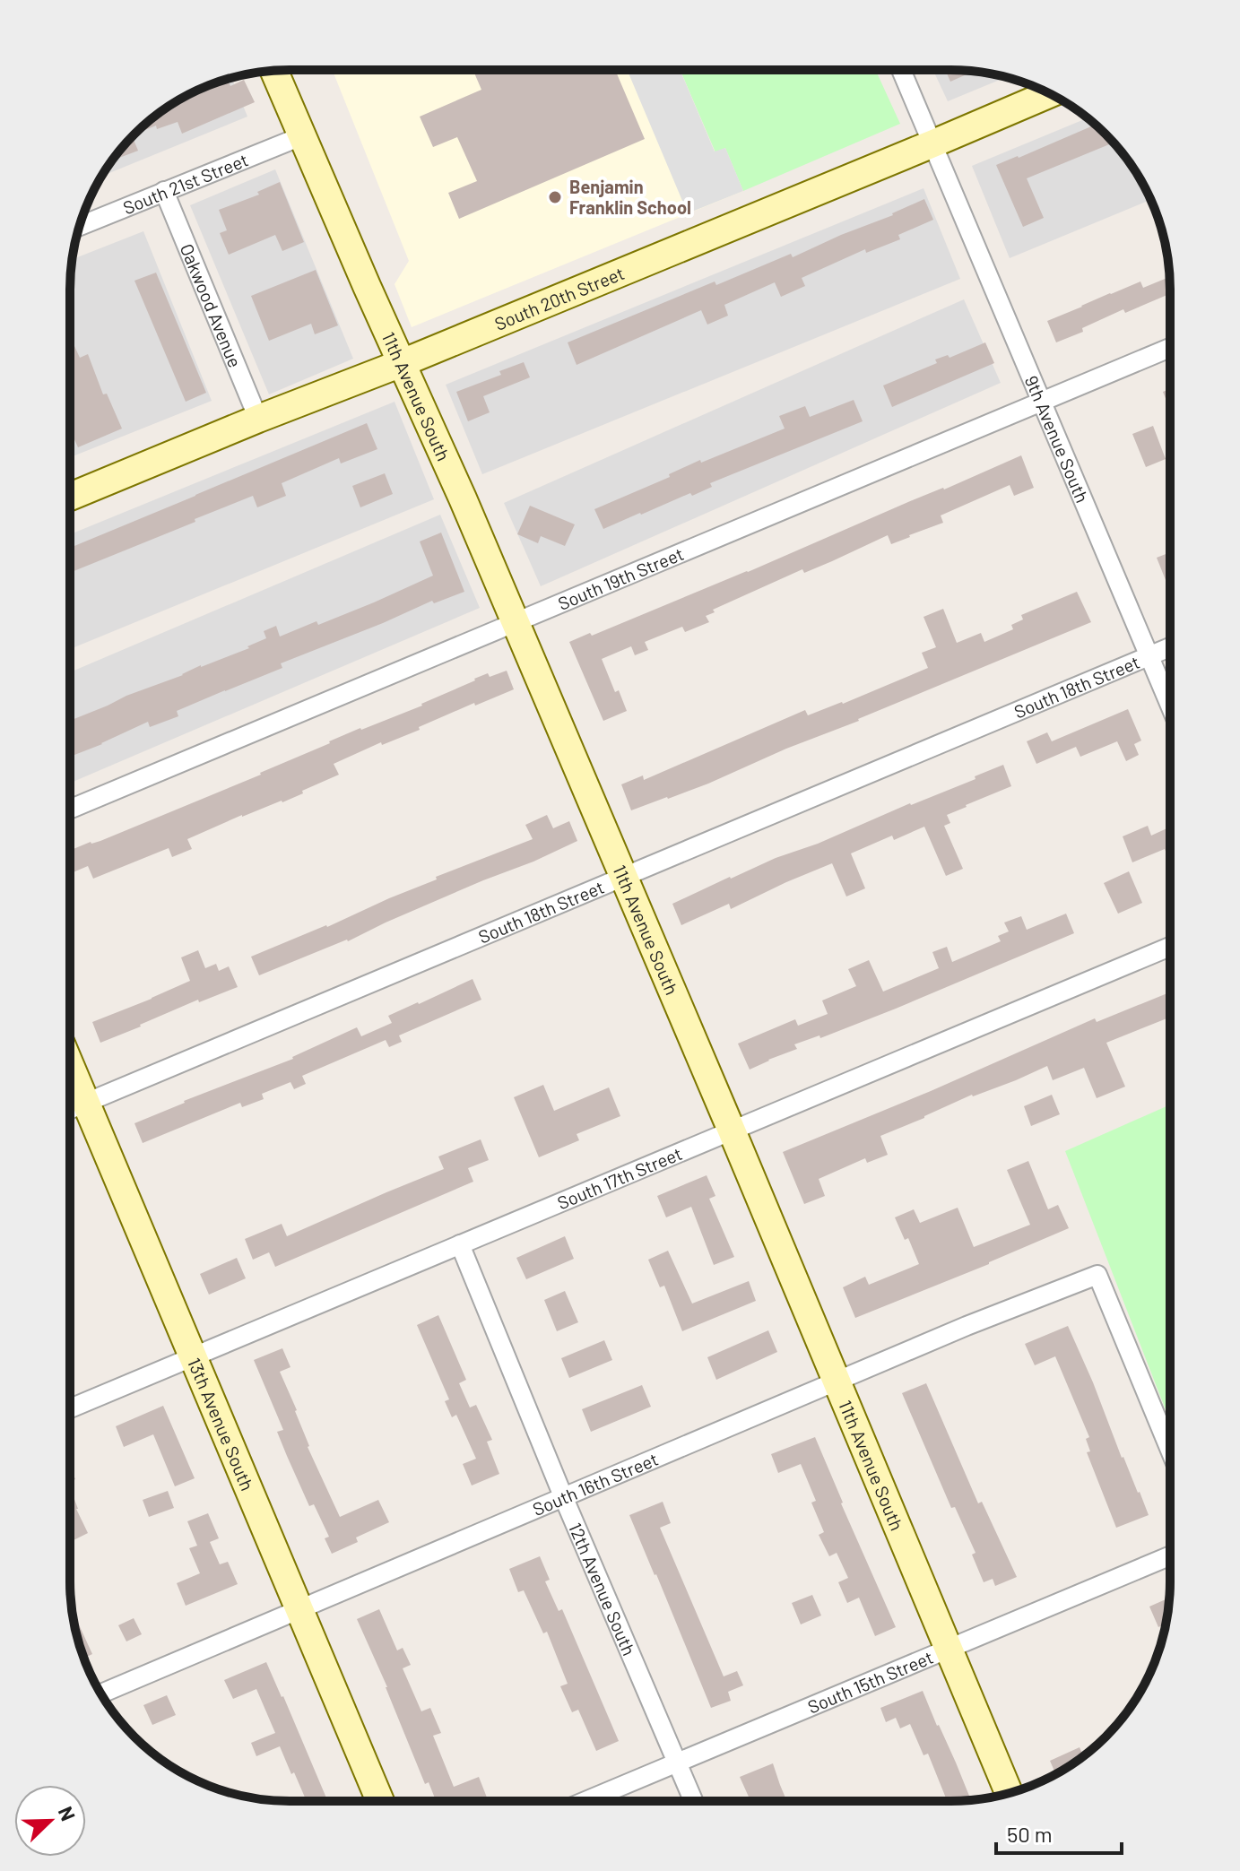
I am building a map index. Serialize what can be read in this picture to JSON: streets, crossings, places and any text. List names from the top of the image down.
{
  "streets": {
    "street": [
      "South 21st Street",
      "South 20th Street",
      "Oakwood Avenue",
      "11th Avenue South",
      "9th Avenue South",
      "South 19th Street",
      "South 18th Street",
      "South 17th Street",
      "13th Avenue South",
      "South 16th Street",
      "12th Avenue South",
      "South 15th Street"
    ]
  },
  "crossings": [
    ["South 21st Street", "Oakwood Avenue"],
    ["South 21st Street", "11th Avenue South"],
    ["South 20th Street", "Oakwood Avenue"],
    ["South 20th Street", "11th Avenue South"],
    ["South 20th Street", "9th Avenue South"],
    ["11th Avenue South", "South 19th Street"],
    ["11th Avenue South", "South 18th Street"],
    ["11th Avenue South", "South 17th Street"],
    ["11th Avenue South", "South 16th Street"],
    ["11th Avenue South", "South 15th Street"],
    ["9th Avenue South", "South 19th Street"],
    ["9th Avenue South", "South 18th Street"],
    ["South 18th Street", "13th Avenue South"],
    ["South 17th Street", "13th Avenue South"],
    ["South 17th Street", "12th Avenue South"],
    ["13th Avenue South", "South 16th Street"],
    ["South 16th Street", "12th Avenue South"],
    ["12th Avenue South", "South 15th Street"]
  ],
  "places": ["Benjamin Franklin School"],
  "scale_bar": "50 m",
  "north": "top right"
}
